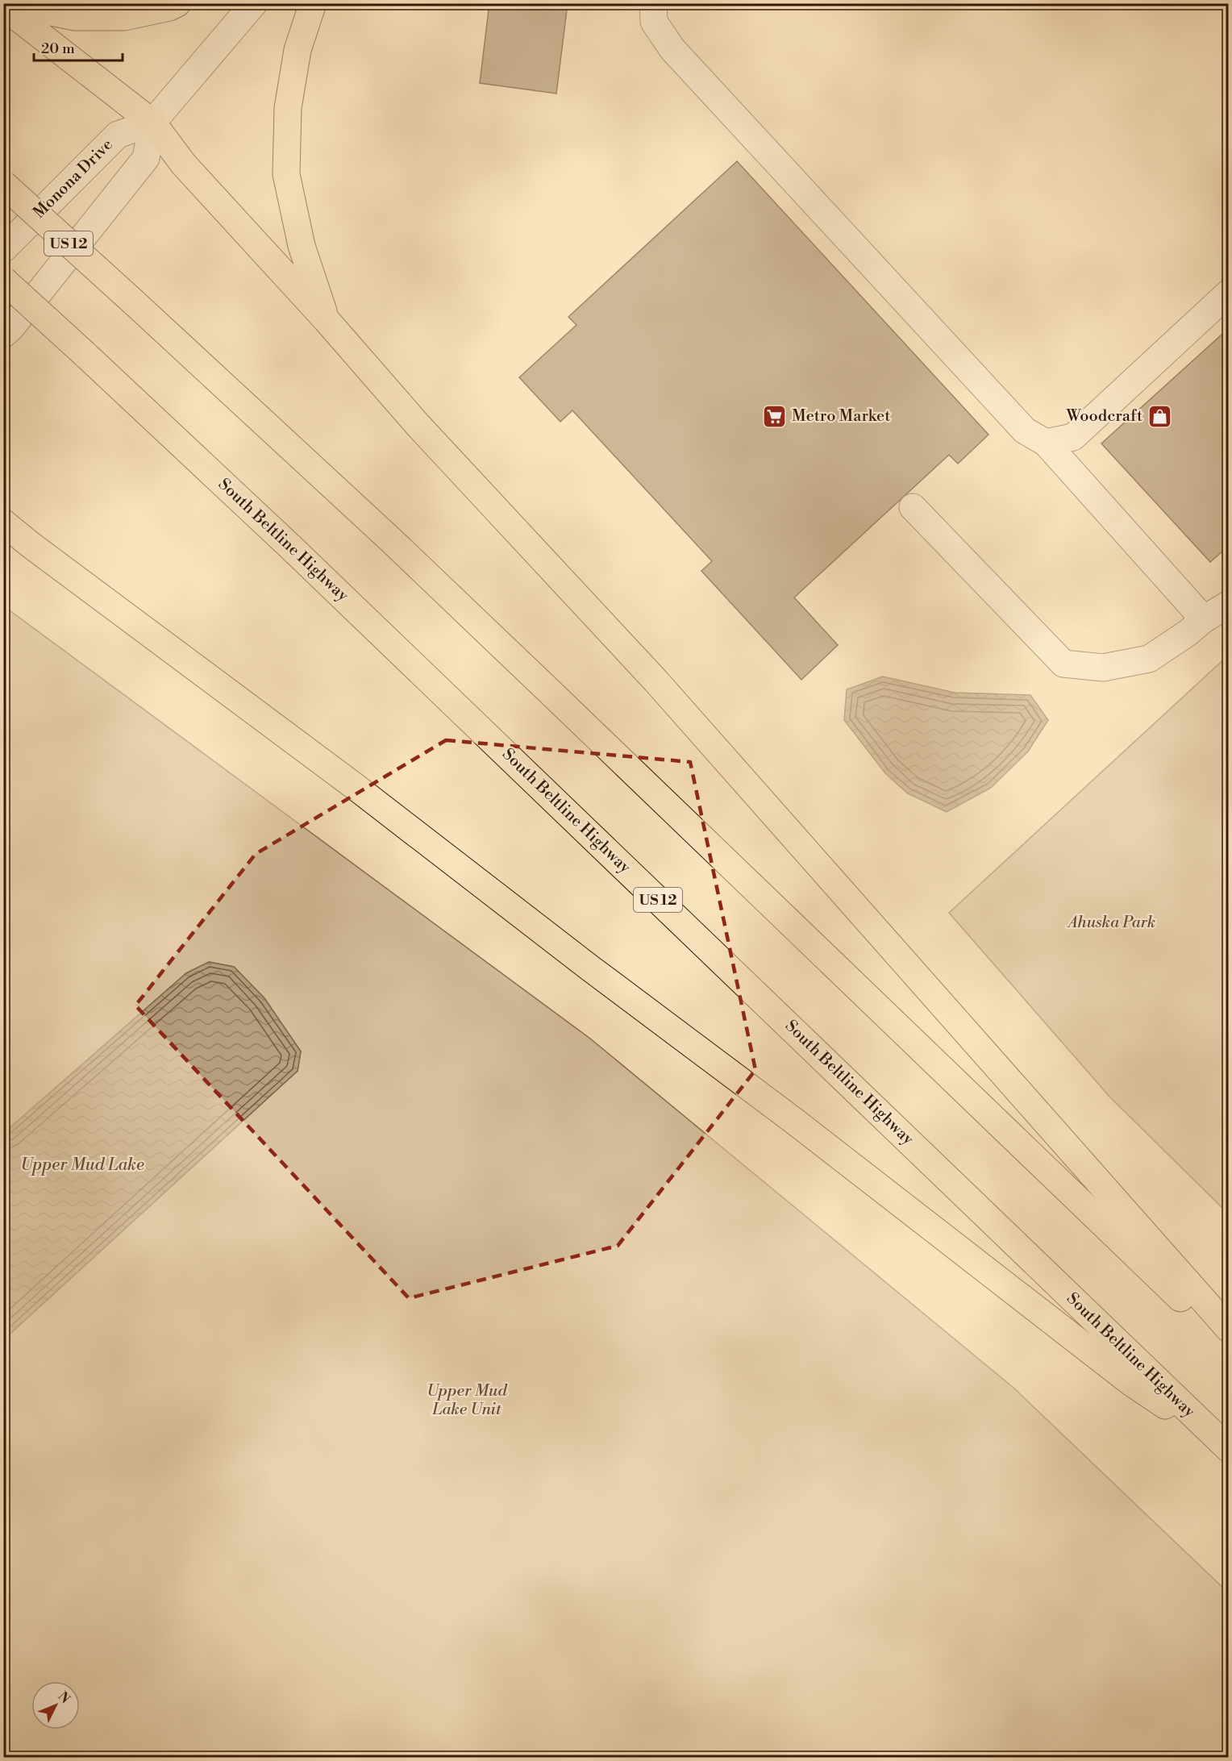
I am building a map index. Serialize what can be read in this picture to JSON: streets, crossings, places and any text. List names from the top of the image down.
{
  "streets": {
    "highway": ["US 12", "South Beltline Highway"],
    "street": ["Monona Drive"]
  },
  "water": ["Upper Mud Lake"],
  "parks": ["Ahuska Park", "Upper Mud Lake Unit"],
  "places": {
    "supermarket": ["Metro Market"],
    "shop": ["Woodcraft"]
  },
  "scale_bar": "20 m",
  "north": "top right"
}
